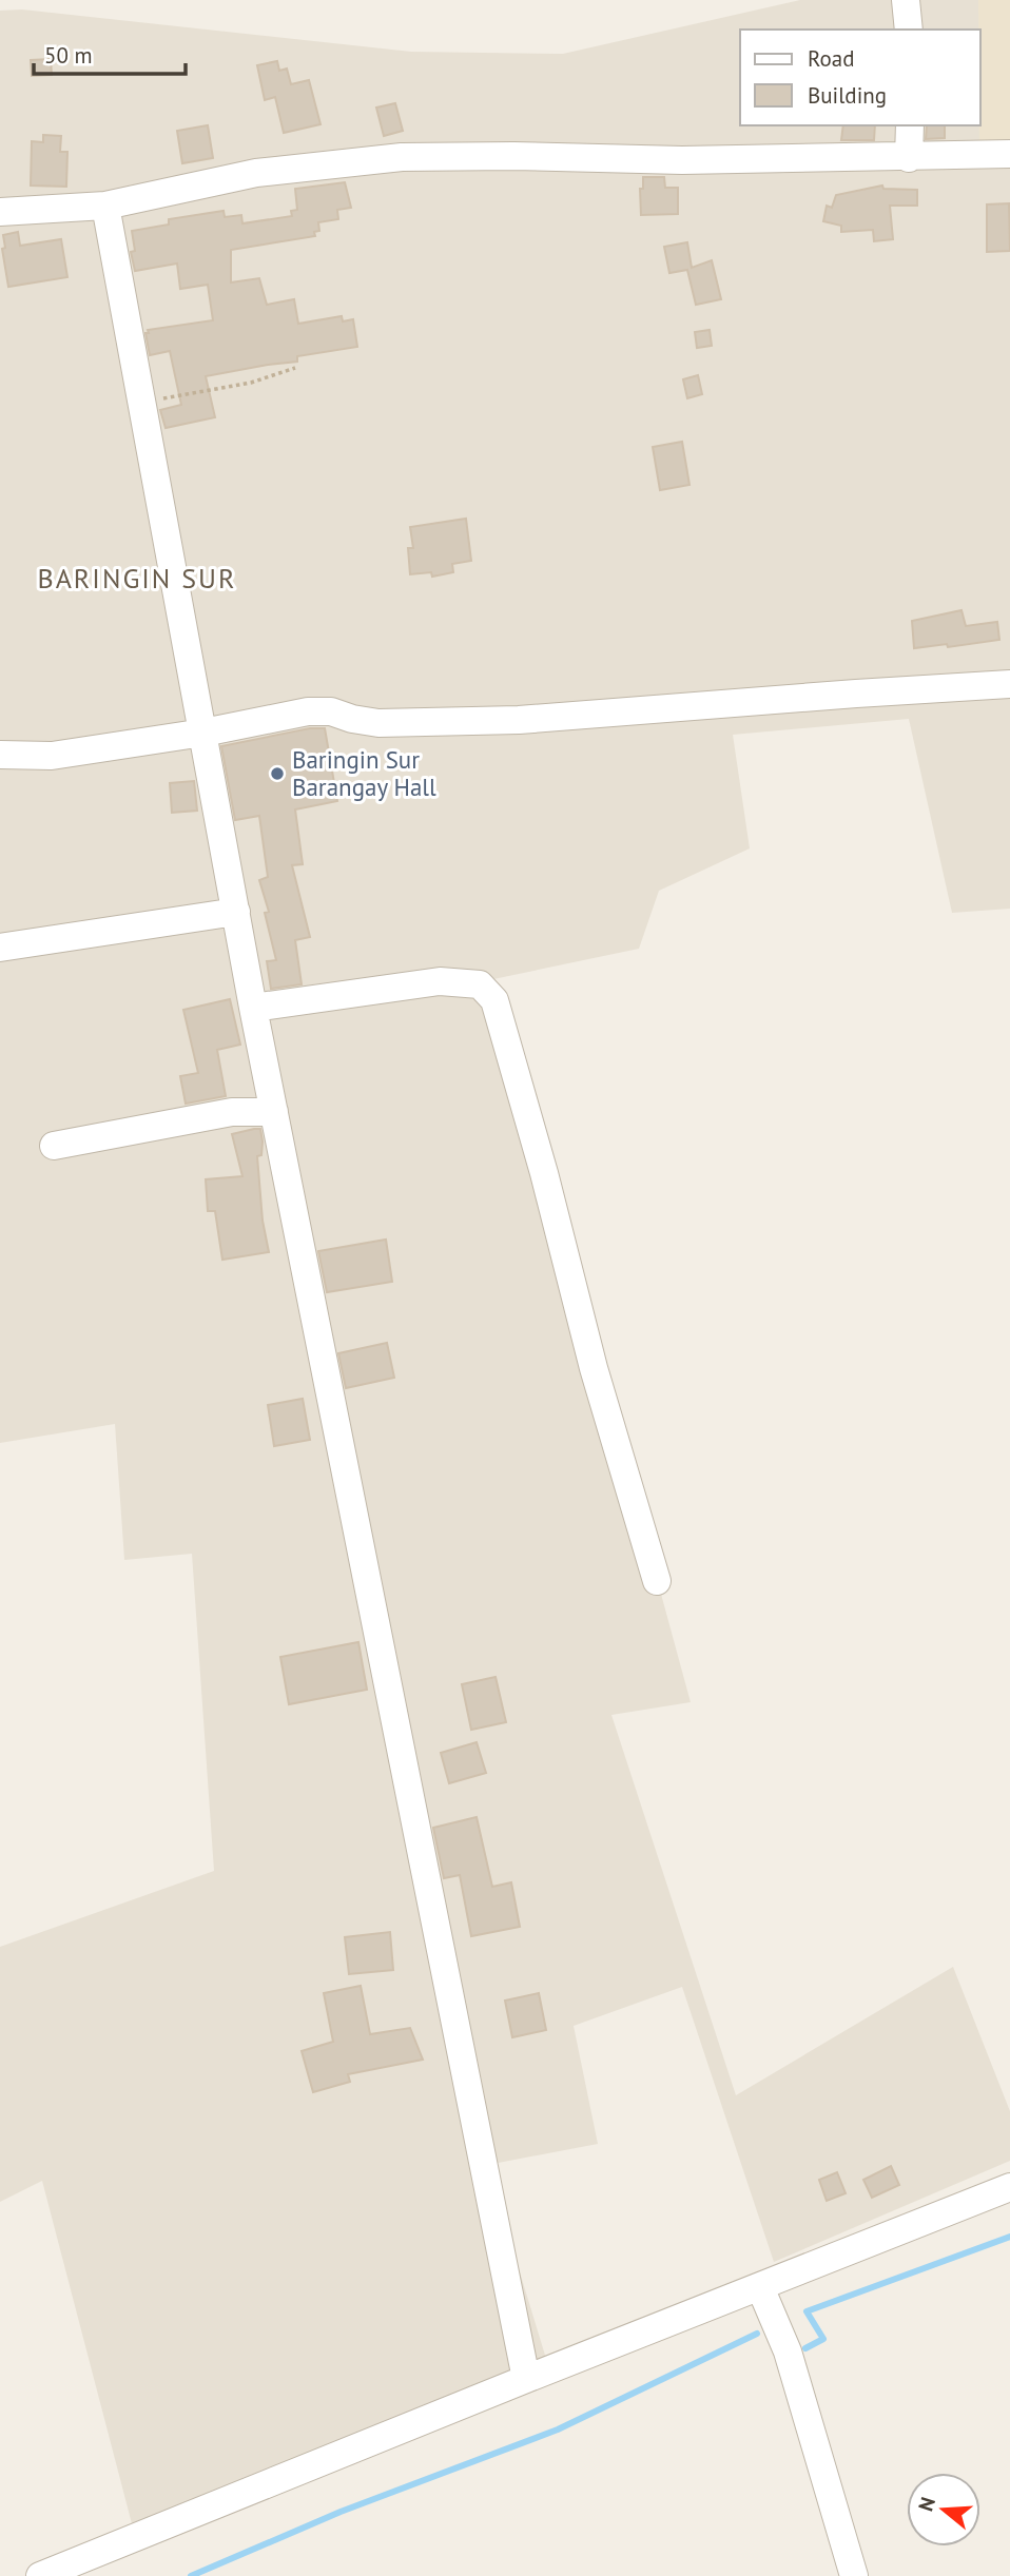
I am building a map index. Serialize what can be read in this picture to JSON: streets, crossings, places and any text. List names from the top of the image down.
{
  "districts": ["BARINGIN SUR"],
  "places": ["Baringin Sur Barangay Hall"],
  "legend": ["Road", "Building"],
  "scale_bar": "50 m",
  "north": "left"
}
